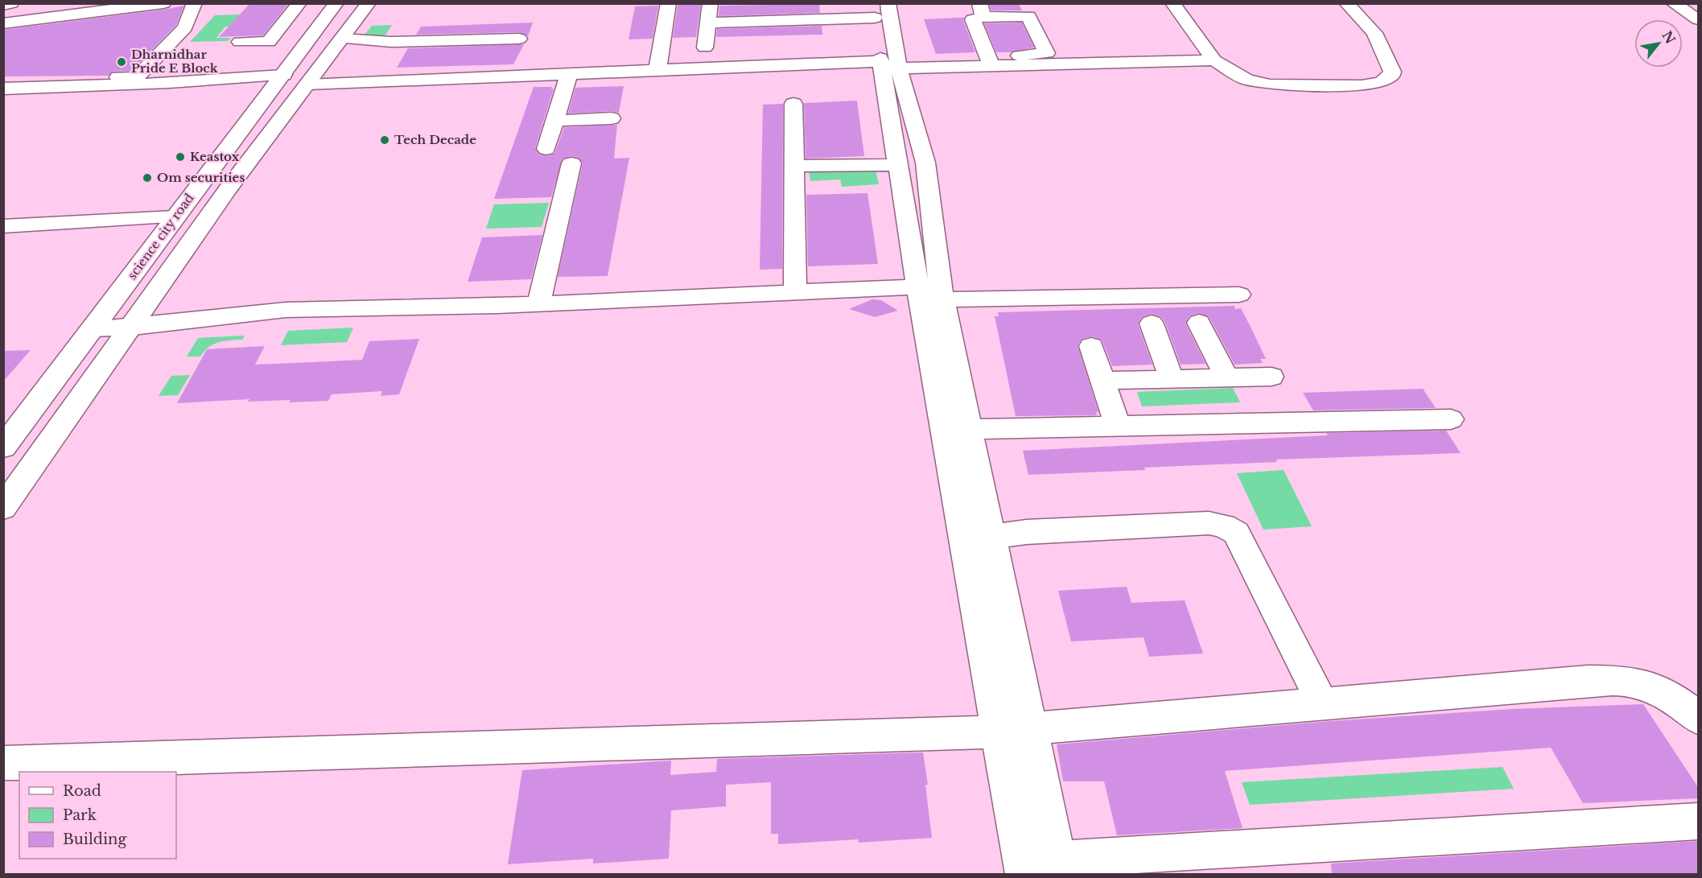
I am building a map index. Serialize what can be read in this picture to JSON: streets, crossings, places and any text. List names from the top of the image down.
{
  "streets": {
    "street": ["science city road"]
  },
  "places": [
    "Dharnidhar Pride E Block",
    "Tech Decade",
    "Keastox",
    "Om securities"
  ],
  "legend": ["Road", "Park", "Building"],
  "north": "top right"
}
